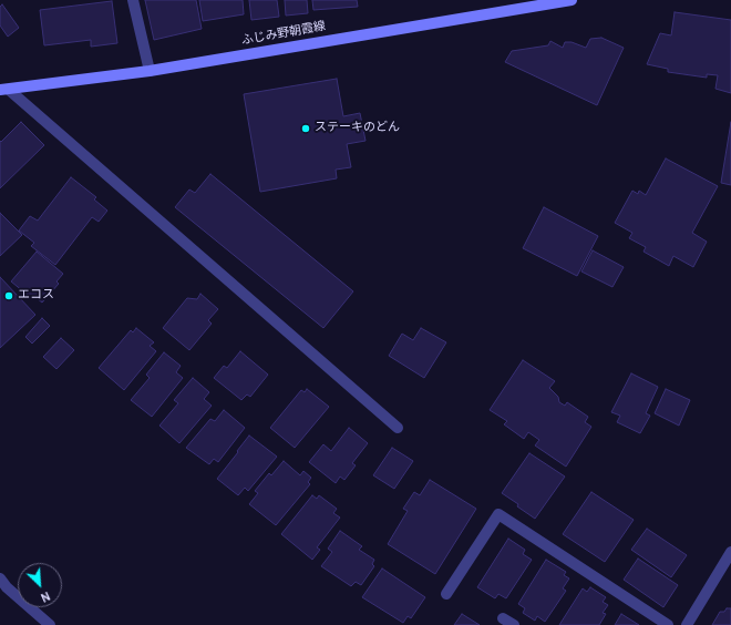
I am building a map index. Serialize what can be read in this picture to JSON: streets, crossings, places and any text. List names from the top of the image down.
{
  "streets": {
    "main road": ["ふじみ野朝霞線"]
  },
  "places": ["ステーキのどん", "エコス"],
  "north": "bottom right"
}
